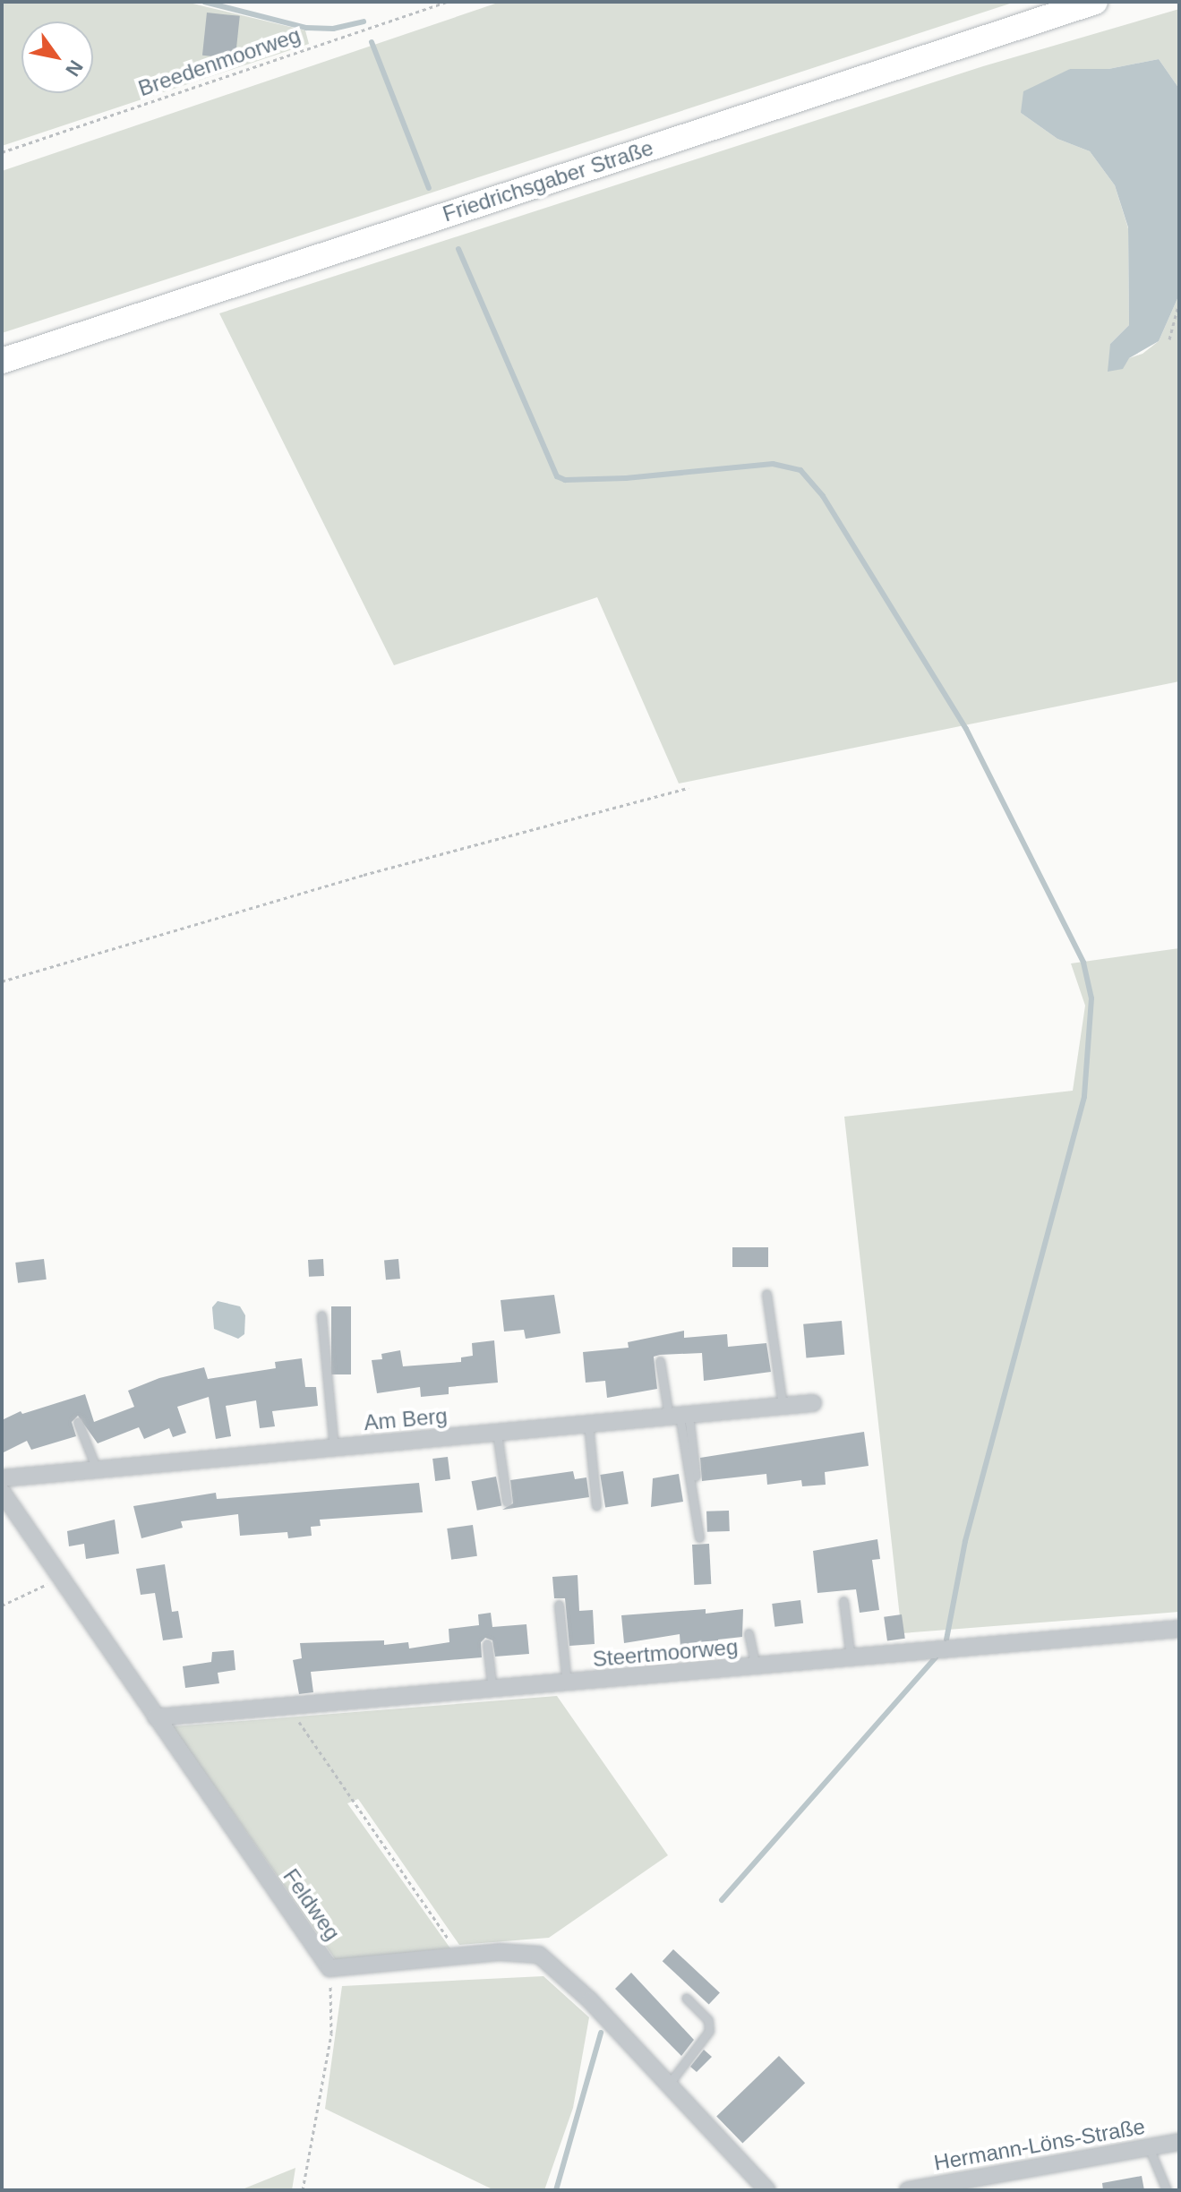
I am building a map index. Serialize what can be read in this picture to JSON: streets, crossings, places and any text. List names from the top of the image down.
{
  "streets": {
    "main road": ["Friedrichsgaber Straße"],
    "street": [
      "Am Berg",
      "Steertmoorweg",
      "Feldweg",
      "Hermann-Löns-Straße"
    ],
    "path": ["Breedenmoorweg"]
  },
  "crossings": [
    ["Steertmoorweg", "Feldweg"]
  ],
  "north": "bottom right"
}
